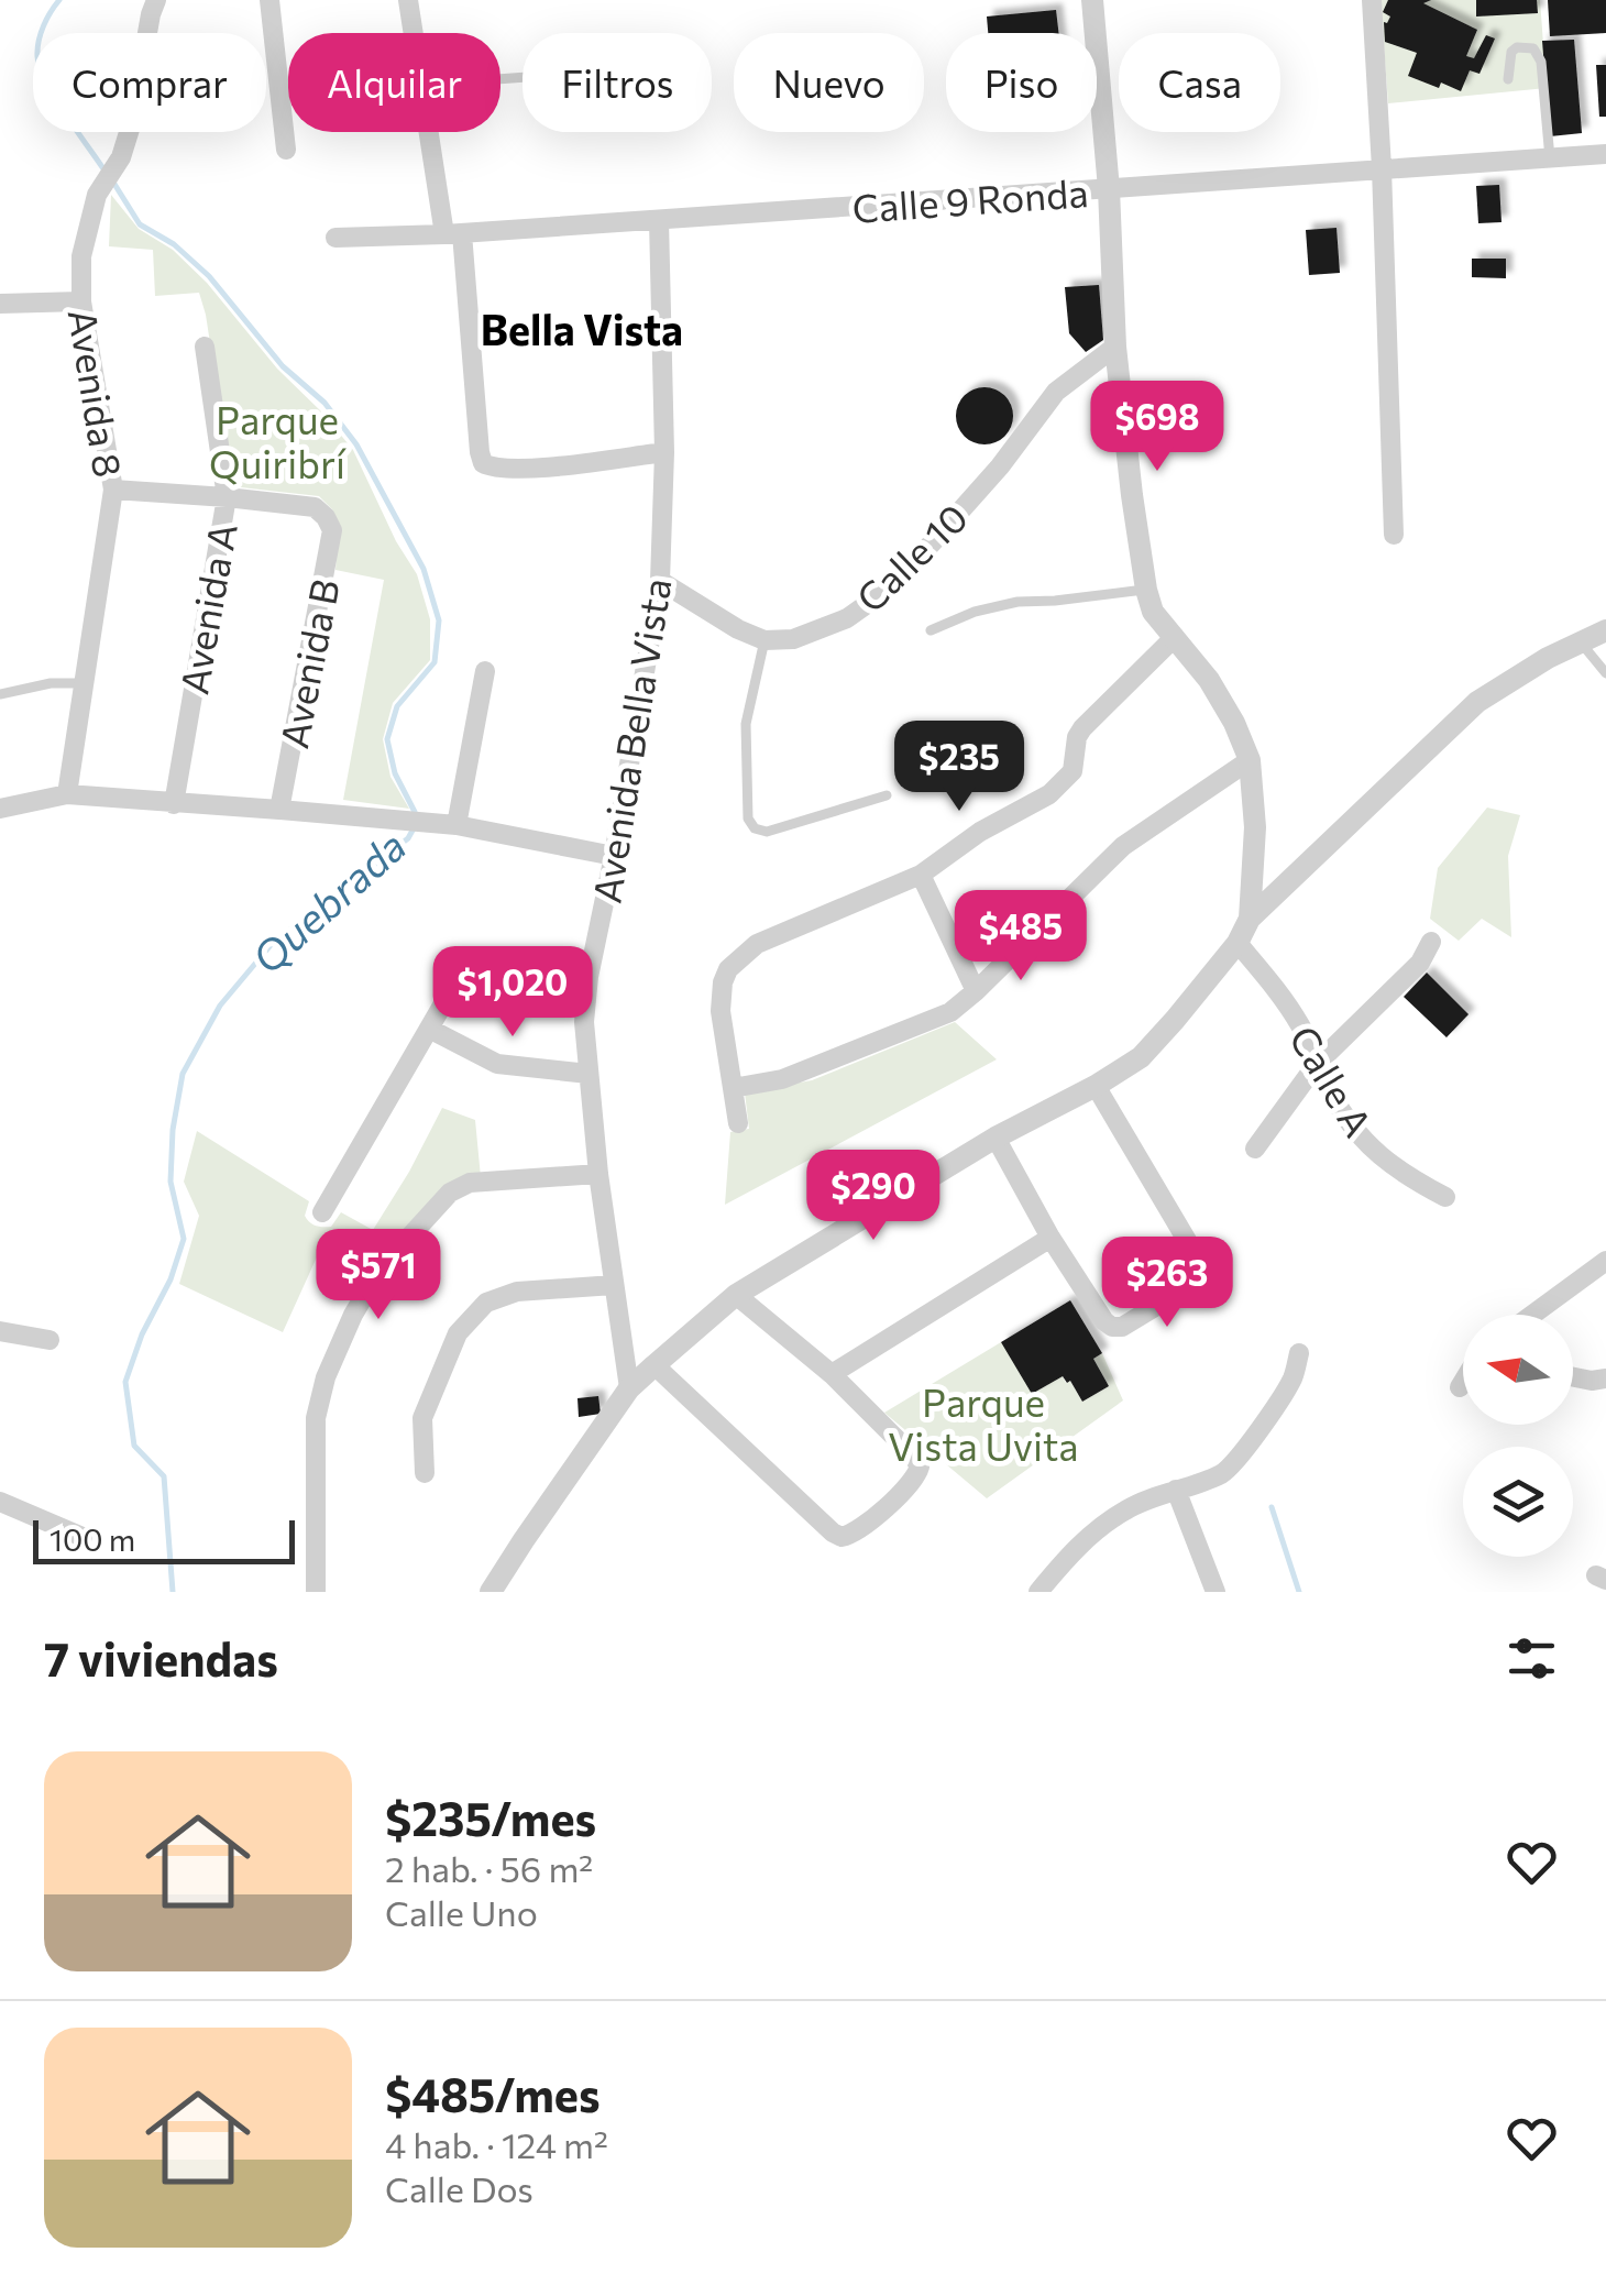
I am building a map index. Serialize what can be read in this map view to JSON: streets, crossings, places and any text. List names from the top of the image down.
{
  "streets": {
    "street": [
      "Calle 9 Ronda",
      "Avenida 8",
      "Calle 10",
      "Avenida A",
      "Avenida B",
      "Avenida Bella Vista",
      "Calle A"
    ]
  },
  "crossings": [
    ["Calle 9 Ronda", "Avenida Bella Vista"],
    ["Avenida A", "Avenida B"]
  ],
  "districts": ["Bella Vista"],
  "water": ["Quebrada"],
  "parks": ["Parque Quiribrí", "Parque Vista Uvita"],
  "scale_bar": "100 m",
  "north": "left",
  "page": {
    "chip": [
      "Comprar",
      "Alquilar",
      "Filtros",
      "Nuevo",
      "Piso",
      "Casa"
    ],
    "price": [
      "$698",
      "$235",
      "$485",
      "$1,020",
      "$290",
      "$571",
      "$263"
    ],
    "scale": "100 m",
    "heading": "7 viviendas",
    "list": [
      {
        "name": "$235/mes",
        "note": "2 hab. · 56 m² · Calle Uno"
      },
      {
        "name": "$485/mes",
        "note": "4 hab. · 124 m² · Calle Dos"
      }
    ]
  }
}
